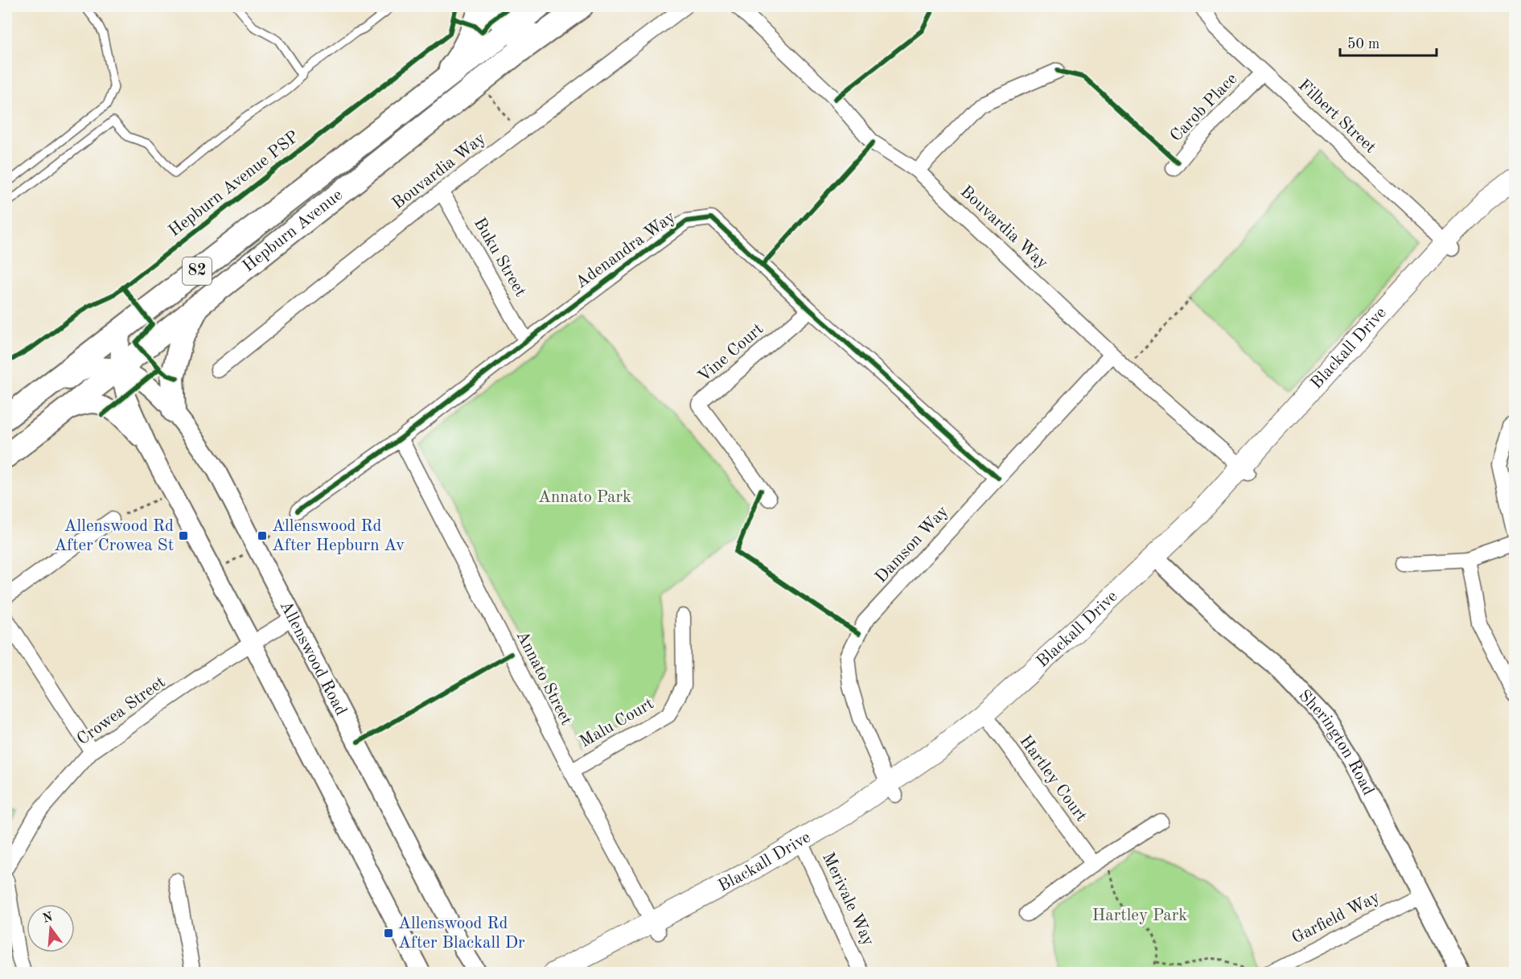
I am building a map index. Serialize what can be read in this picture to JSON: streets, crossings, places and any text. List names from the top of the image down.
{
  "streets": {
    "main road": ["Hepburn Avenue", "82", "Blackall Drive"],
    "street": [
      "Carob Place",
      "Filbert Street",
      "Bouvardia Way",
      "Adenandra Way",
      "Buku Street",
      "Vine Court",
      "Damson Way",
      "Allenswood Road",
      "Annato Street",
      "Crowea Street",
      "Malu Court",
      "Sherington Road",
      "Hartley Court",
      "Merivale Way",
      "Garfield Way"
    ],
    "cycle path": ["Hepburn Avenue PSP"]
  },
  "crossings": [
    ["Carob Place", "Filbert Street"],
    ["Filbert Street", "Blackall Drive"],
    ["Bouvardia Way", "Buku Street"],
    ["Bouvardia Way", "Blackall Drive"],
    ["Bouvardia Way", "Damson Way"],
    ["Hepburn Avenue", "Allenswood Road"],
    ["Adenandra Way", "Buku Street"],
    ["Adenandra Way", "Vine Court"],
    ["Adenandra Way", "Damson Way"],
    ["Adenandra Way", "Annato Street"],
    ["Blackall Drive", "Damson Way"],
    ["Blackall Drive", "Annato Street"],
    ["Blackall Drive", "Sherington Road"],
    ["Blackall Drive", "Hartley Court"],
    ["Blackall Drive", "Merivale Way"],
    ["Allenswood Road", "Crowea Street"],
    ["Annato Street", "Malu Court"],
    ["Sherington Road", "Garfield Way"]
  ],
  "parks": ["Annato Park", "Hartley Park"],
  "places": {
    "transit": ["Allenswood Rd After Crowea St", "Allenswood Rd After Hepburn Av", "Allenswood Rd After Blackall Dr"]
  },
  "scale_bar": "50 m",
  "north": "top"
}
